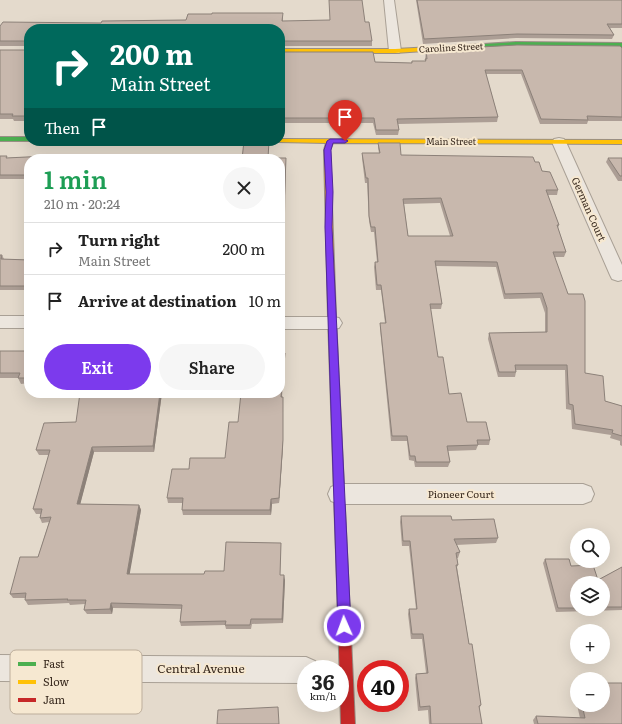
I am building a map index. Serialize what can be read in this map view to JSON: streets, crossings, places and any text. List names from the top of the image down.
{
  "streets": {
    "street": [
      "Caroline Street",
      "Main Street",
      "German Court",
      "Pioneer Court",
      "Central Avenue"
    ]
  },
  "crossings": [
    ["Main Street", "German Court"]
  ],
  "legend": ["Fast", "Slow", "Jam"],
  "page": {
    "turn": ["200 m", "Main Street"],
    "then": "Then",
    "heading": ["1 min", "210 m · 20:24"],
    "list": [
      {
        "name": "Turn right",
        "note": "Main Street",
        "value": "200 m"
      },
      {
        "name": "Arrive at destination",
        "value": "10 m"
      }
    ],
    "buttons": ["Exit", "Share"],
    "map_buttons": ["+", "−"],
    "speed": "36 km/h",
    "limit": "40"
  }
}
